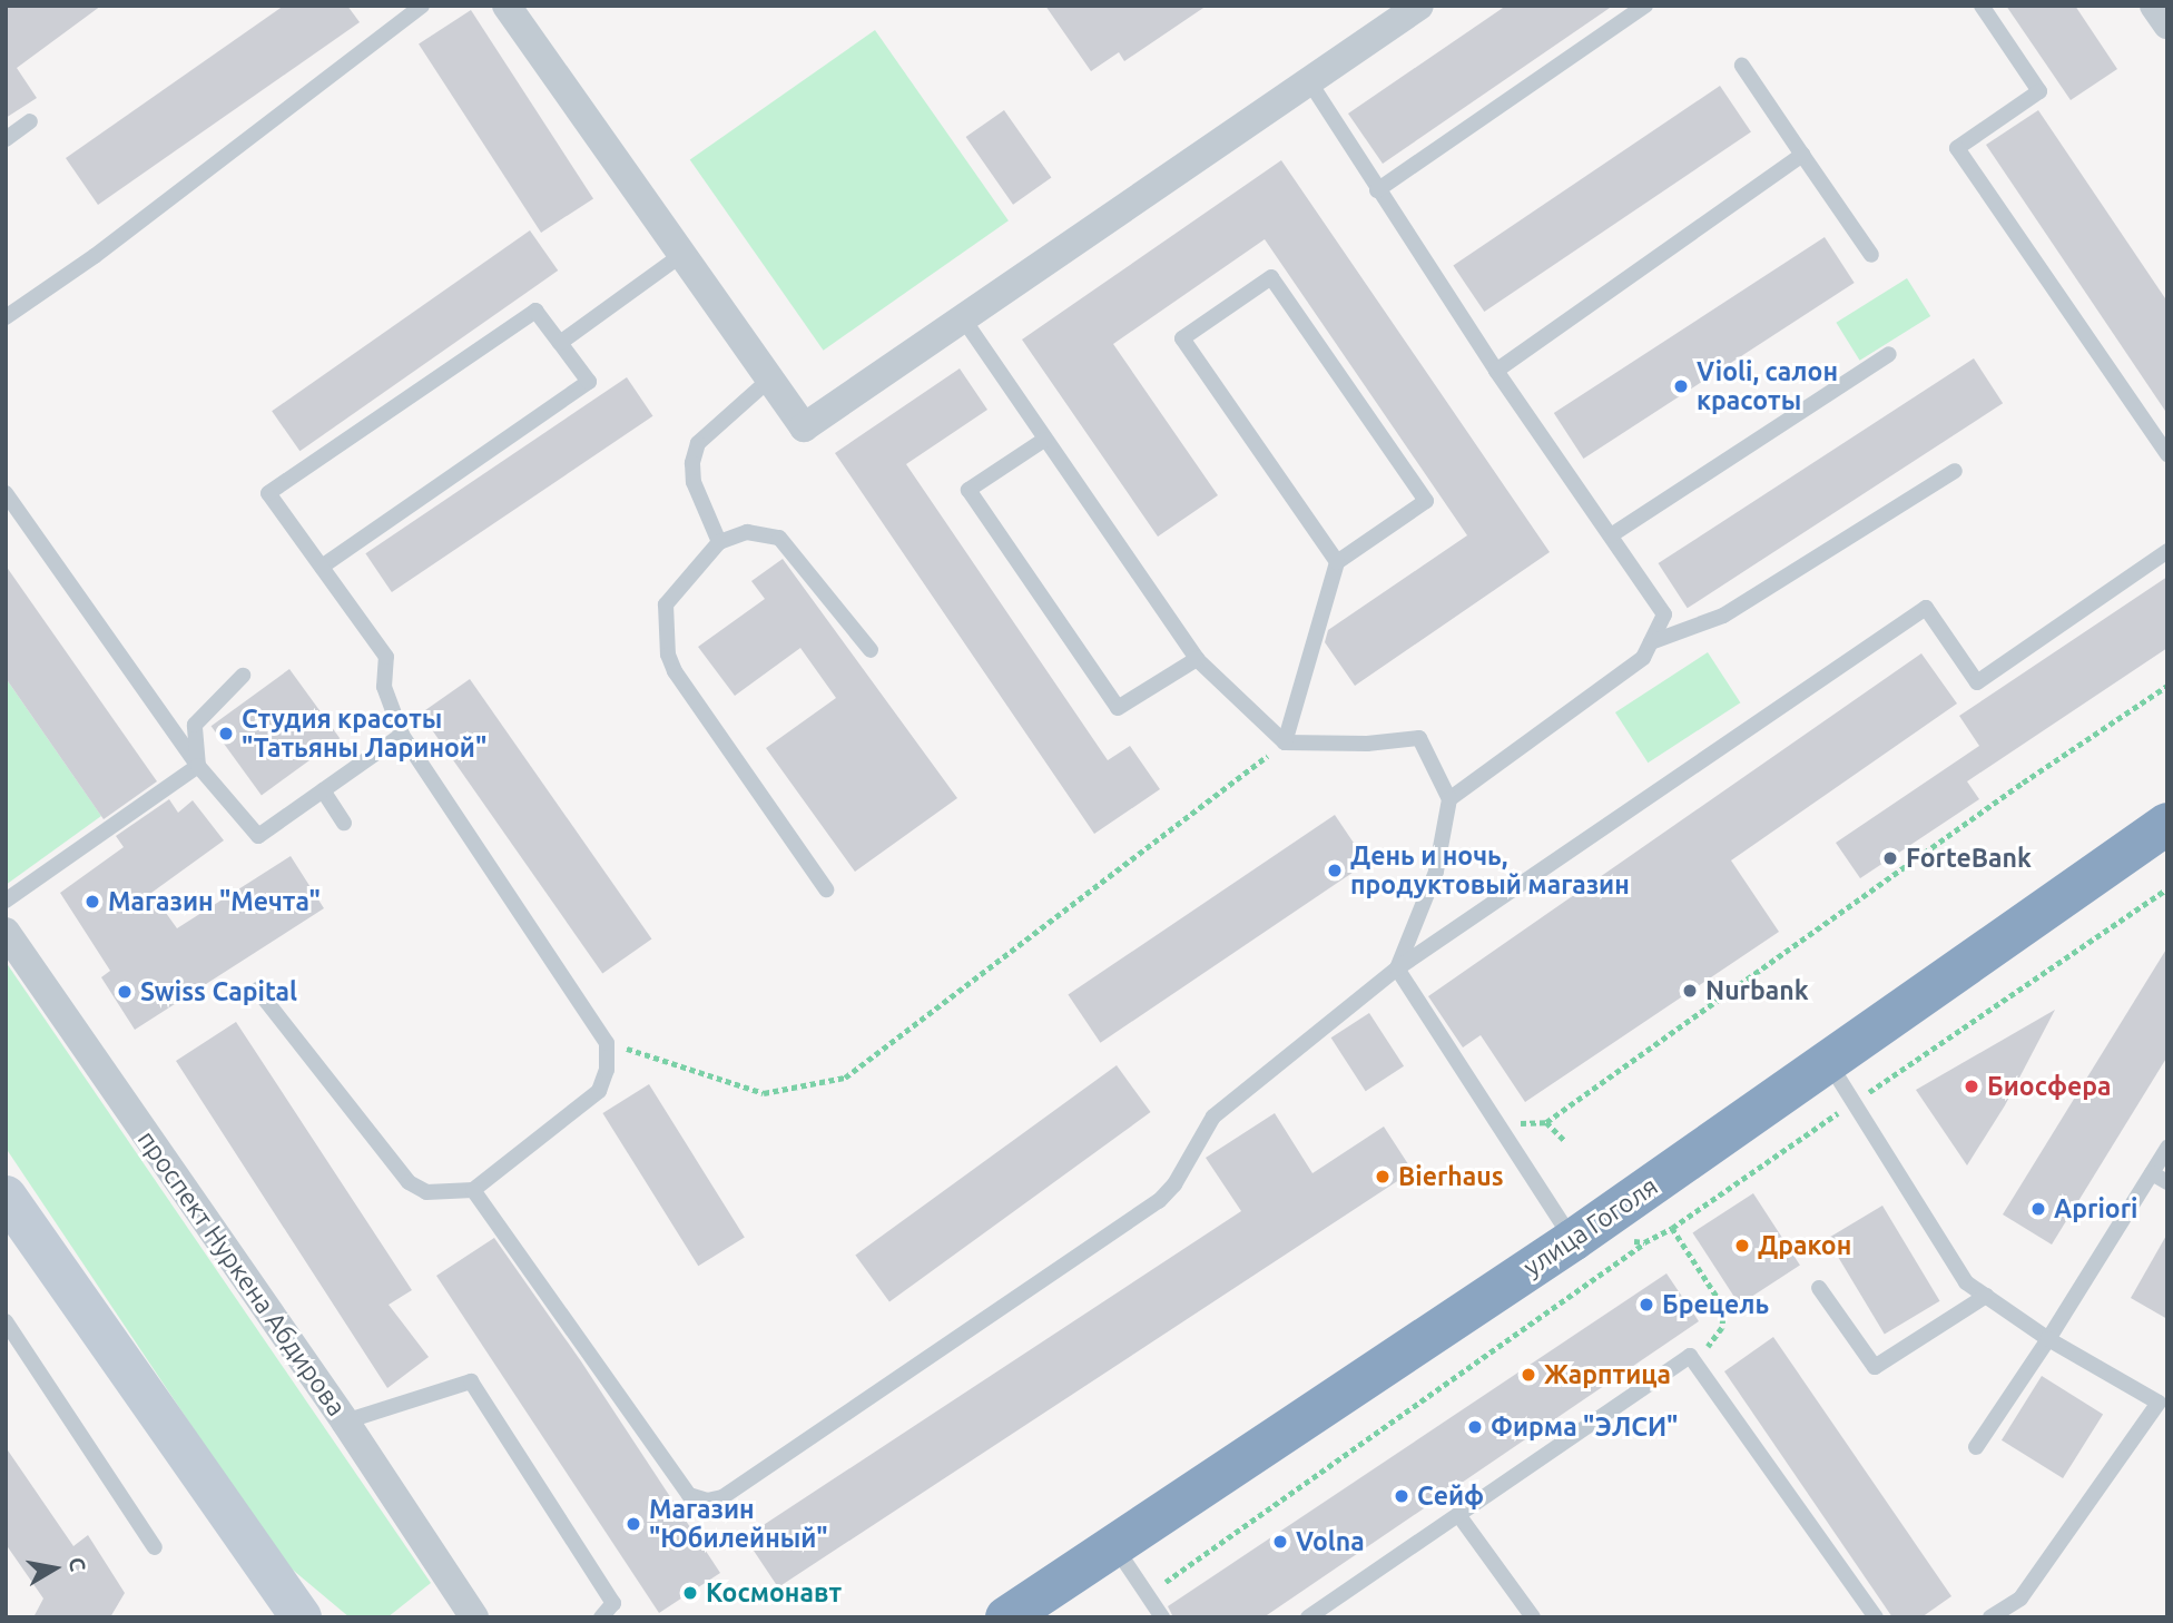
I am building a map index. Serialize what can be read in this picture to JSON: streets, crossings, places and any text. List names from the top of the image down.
{
  "streets": {
    "highway": ["улица Гоголя"],
    "street": ["проспект Нуркена Абдирова"]
  },
  "places": [
    "Violi, салон красоты",
    "Студия красоты \"Татьяны Лариной\"",
    "ForteBank",
    "День и ночь, продуктовый магазин",
    "Магазин \"Мечта\"",
    "Nurbank",
    "Swiss Capital",
    "Биосфера",
    "Bierhaus",
    "Apriori",
    "Дракон",
    "Брецель",
    "Жарптица",
    "Фирма \"ЭЛСИ\"",
    "Сейф",
    "Магазин \"Юбилейный\"",
    "Volna",
    "Космонавт"
  ],
  "north": "right"
}
